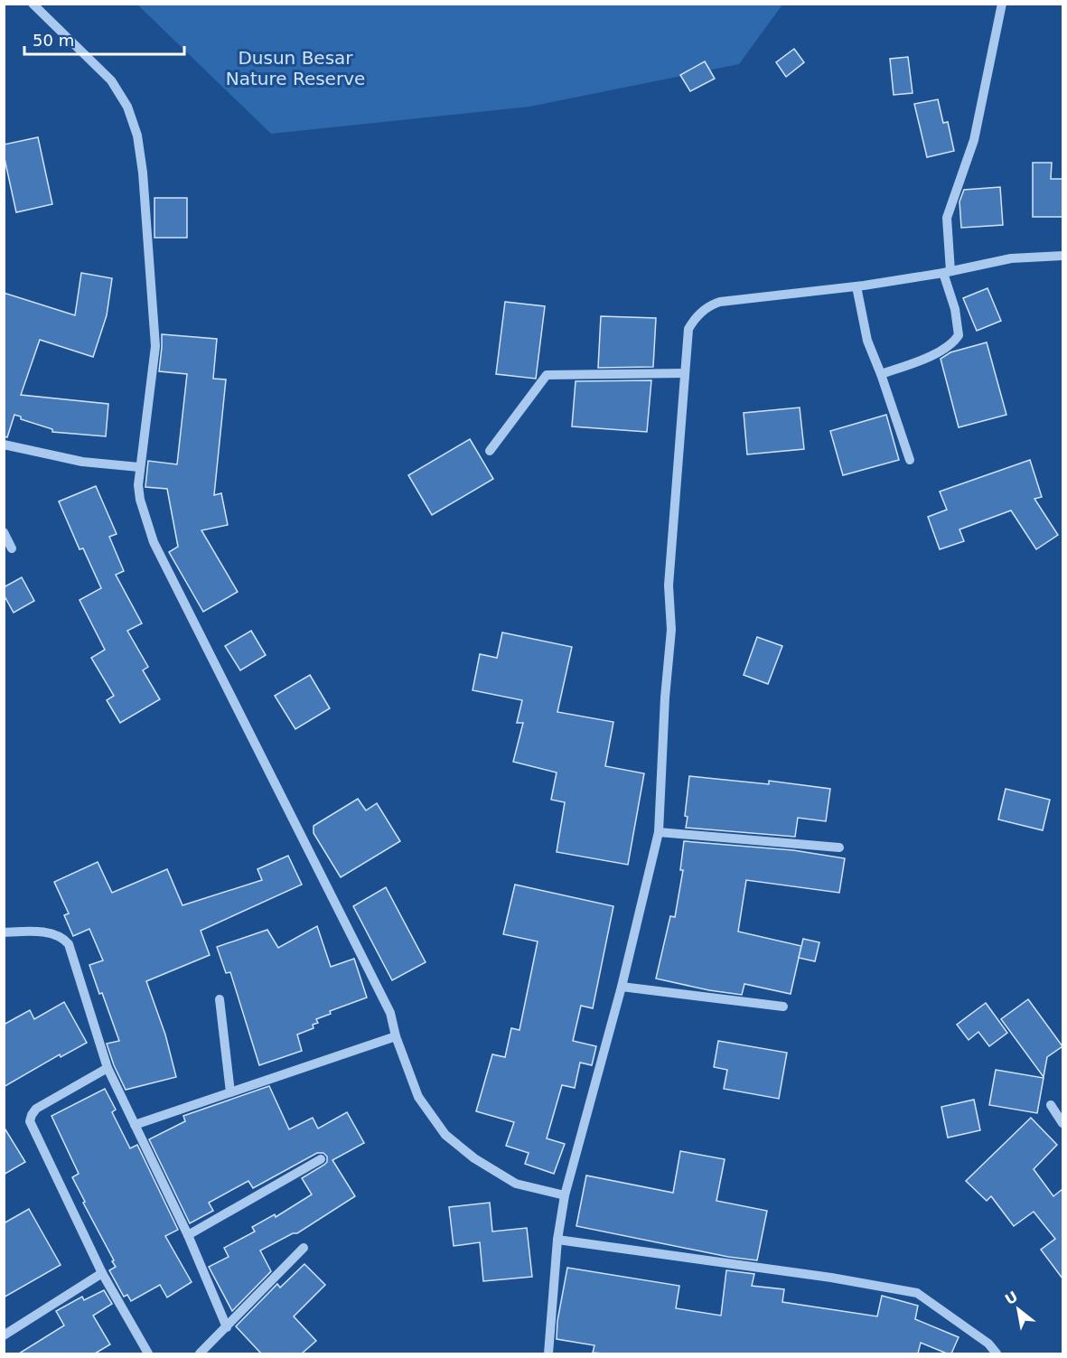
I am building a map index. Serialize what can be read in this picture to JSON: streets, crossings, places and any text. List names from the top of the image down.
{
  "parks": ["Dusun Besar Nature Reserve"],
  "scale_bar": "50 m",
  "north": "top left"
}
